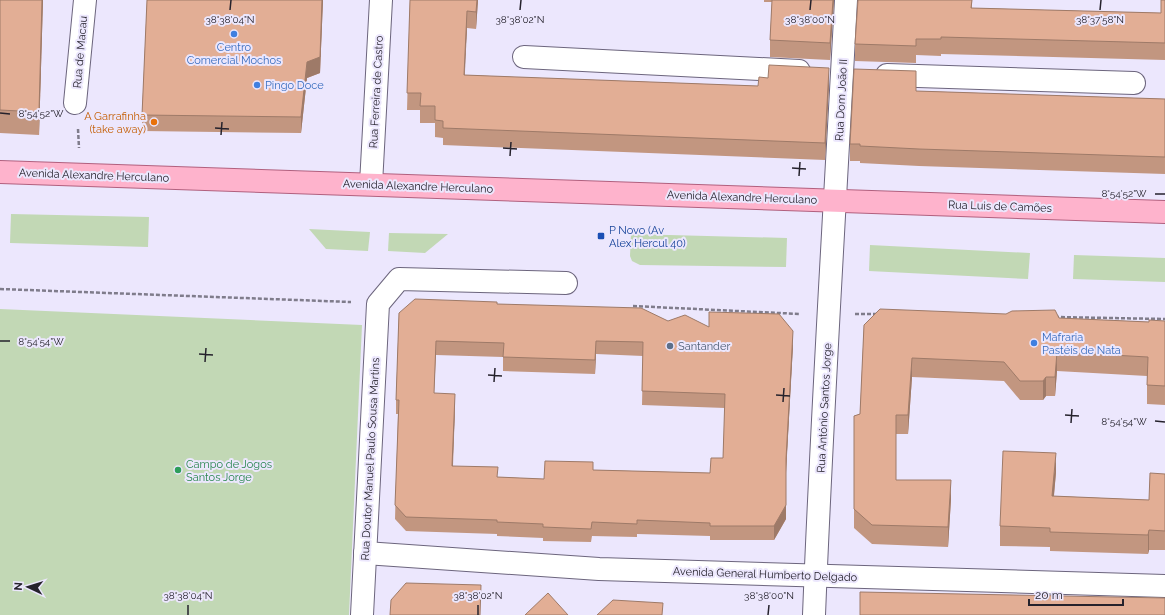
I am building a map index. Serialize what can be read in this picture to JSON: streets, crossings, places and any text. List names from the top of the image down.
{
  "streets": {
    "main road": ["Avenida Alexandre Herculano", "Rua Luis de Camões"],
    "street": [
      "Rua de Macau",
      "Rua Ferreira de Castro",
      "Rua Dom João II",
      "Rua António Santos Jorge",
      "Rua Doutor Manuel Paulo Sousa Martins",
      "Avenida General Humberto Delgado"
    ]
  },
  "crossings": [
    ["Rua Ferreira de Castro", "Avenida Alexandre Herculano"],
    ["Rua Dom João II", "Avenida Alexandre Herculano"],
    ["Rua Dom João II", "Rua Luis de Camões"],
    ["Rua Dom João II", "Rua António Santos Jorge"],
    ["Avenida Alexandre Herculano", "Rua Luis de Camões"],
    ["Avenida Alexandre Herculano", "Rua António Santos Jorge"],
    ["Rua Luis de Camões", "Rua António Santos Jorge"],
    ["Rua António Santos Jorge", "Avenida General Humberto Delgado"],
    ["Rua Doutor Manuel Paulo Sousa Martins", "Avenida General Humberto Delgado"]
  ],
  "places": {
    "other": [
      "Centro Comercial Mochos",
      "Pingo Doce",
      "A Garrafinha (take away)",
      "Mafraria Pastéis de Nata",
      "Santander",
      "Campo de Jogos Santos Jorge"
    ],
    "transit": ["P Novo (Av Alex Hercul 40)"]
  },
  "scale_bar": "20 m",
  "north": "left",
  "coordinates": [
    "38°38'04\"N",
    "38°38'02\"N",
    "38°38'00\"N",
    "38°37'58\"N",
    "8°54'52\"W",
    "8°54'54\"W"
  ]
}
